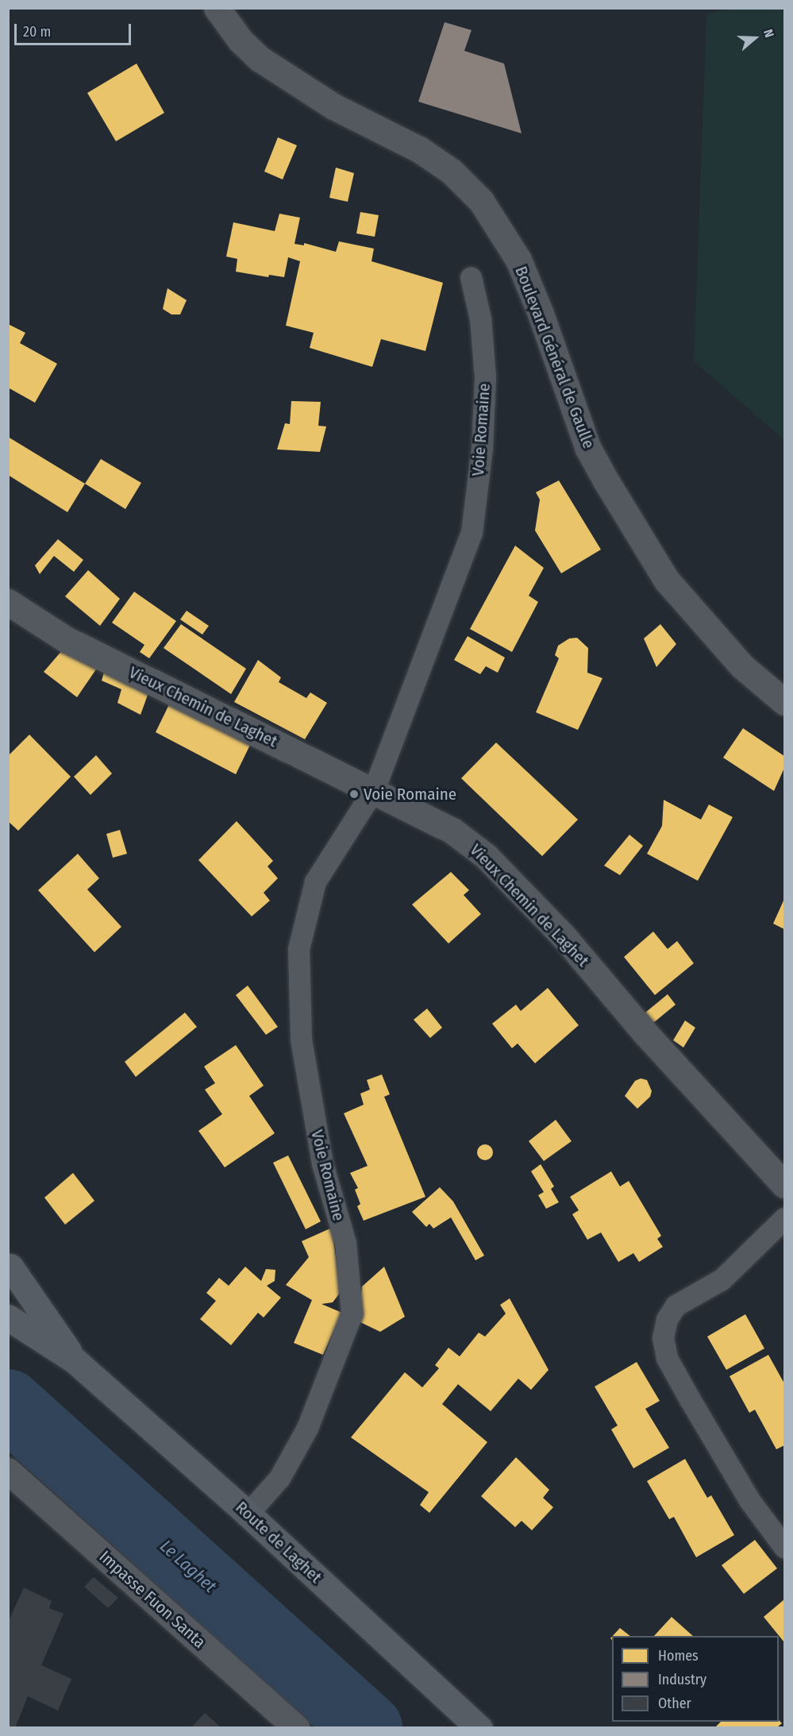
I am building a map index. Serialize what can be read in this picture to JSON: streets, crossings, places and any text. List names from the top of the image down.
{
  "streets": {
    "main road": ["Route de Laghet"],
    "street": ["Boulevard Général de Gaulle", "Vieux Chemin de Laghet", "Impasse Fuon Santa"],
    "lane": ["Voie Romaine"]
  },
  "crossings": [
    ["Voie Romaine", "Vieux Chemin de Laghet"],
    ["Voie Romaine", "Route de Laghet"]
  ],
  "water": ["Le Laghet"],
  "places": ["Voie Romaine"],
  "legend": ["Homes", "Industry", "Other"],
  "scale_bar": "20 m",
  "north": "right"
}
